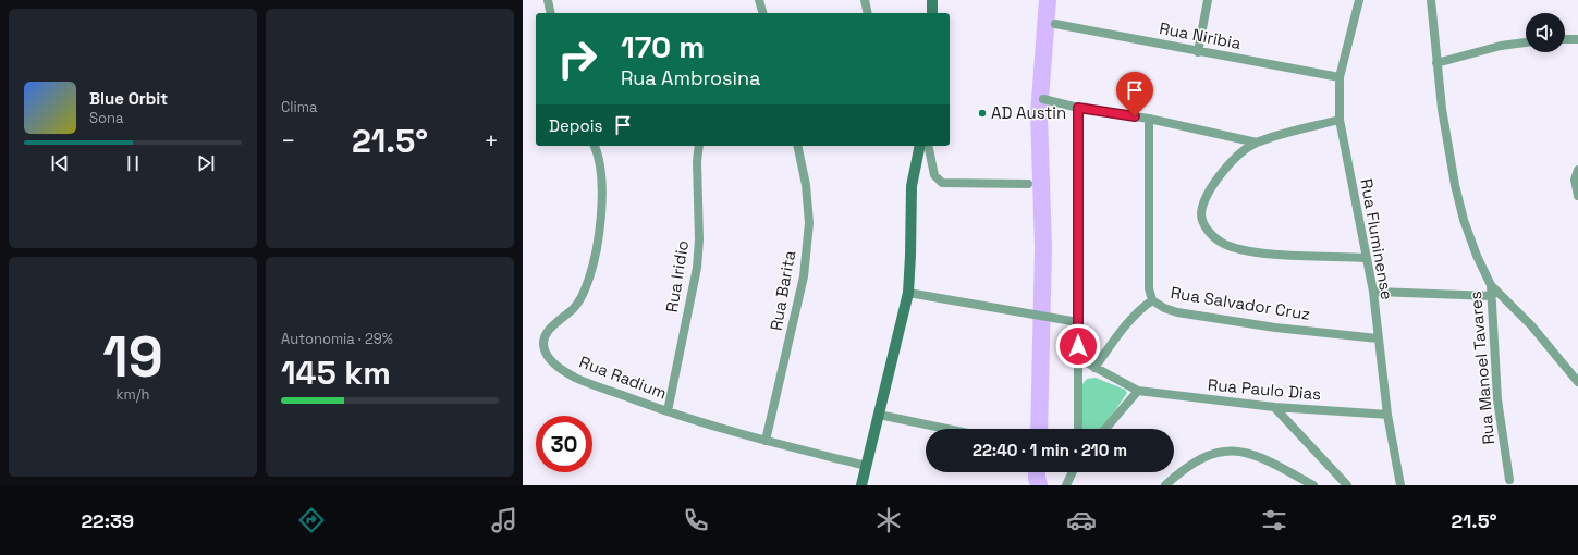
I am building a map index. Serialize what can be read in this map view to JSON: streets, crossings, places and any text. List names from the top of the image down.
{
  "streets": {
    "street": [
      "Rua Niribia",
      "Rua Fluminense",
      "Rua Iridio",
      "Rua Barita",
      "Rua Salvador Cruz",
      "Rua Manoel Tavares",
      "Rua Radium",
      "Rua Paulo Dias"
    ]
  },
  "crossings": [
    ["Rua Niribia", "Rua Fluminense"],
    ["Rua Fluminense", "Rua Salvador Cruz"],
    ["Rua Fluminense", "Rua Paulo Dias"],
    ["Rua Iridio", "Rua Radium"],
    ["Rua Barita", "Rua Radium"]
  ],
  "places": ["AD Austin"],
  "page": {
    "tile": [
      "Clima",
      ["19", "km/h"],
      ["Autonomia · 29%", "145 km"]
    ],
    "turn": ["170 m", "Rua Ambrosina"],
    "song": ["Blue Orbit", "Sona"],
    "then": "Depois",
    "heat": ["−", "21.5°", "+"],
    "limit": "30",
    "trip": "22:40 · 1 min · 210 m",
    "tabs": ["22:39", "21.5°"]
  }
}
